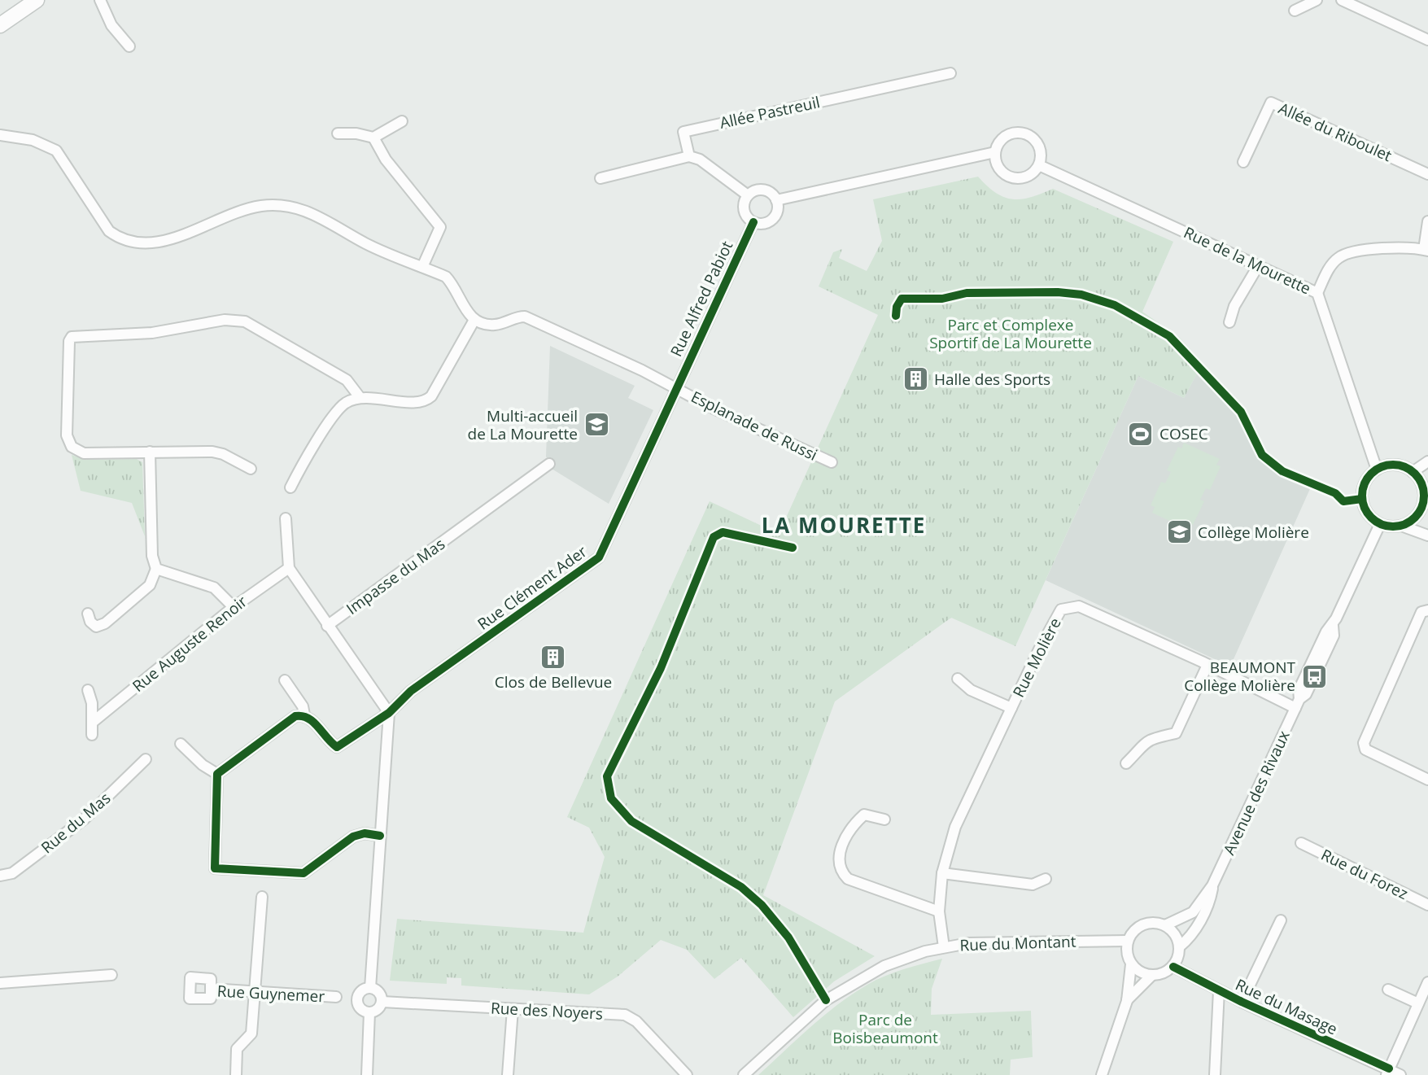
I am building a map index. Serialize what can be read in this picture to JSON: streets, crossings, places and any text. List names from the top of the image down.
{
  "streets": {
    "street": [
      "Allée Pastreuil",
      "Allée du Riboulet",
      "Rue de la Mourette",
      "Rue Alfred Pabiot",
      "Esplanade de Russi",
      "Impasse du Mas",
      "Rue Clément Ader",
      "Rue Auguste Renoir",
      "Rue Molière",
      "Avenue des Rivaux",
      "Rue du Mas",
      "Rue du Forez",
      "Rue du Montant",
      "Rue Guynemer",
      "Rue du Masage",
      "Rue des Noyers"
    ]
  },
  "crossings": [
    ["Rue de la Mourette", "Avenue des Rivaux"],
    ["Rue Alfred Pabiot", "Esplanade de Russi"],
    ["Rue Alfred Pabiot", "Rue Clément Ader"],
    ["Esplanade de Russi", "Rue Clément Ader"],
    ["Rue Molière", "Avenue des Rivaux"],
    ["Rue Molière", "Rue du Montant"],
    ["Avenue des Rivaux", "Rue du Montant"],
    ["Avenue des Rivaux", "Rue du Masage"],
    ["Rue du Montant", "Rue du Masage"]
  ],
  "districts": ["LA MOURETTE"],
  "parks": ["Parc et Complexe Sportif de La Mourette", "Parc de Boisbeaumont"],
  "places": {
    "building": ["Halle des Sports", "Clos de Bellevue"],
    "school or university": ["Multi-accueil de La Mourette", "Collège Molière"],
    "sports": ["COSEC"],
    "bus stop": ["BEAUMONT Collège Molière"]
  }
}
